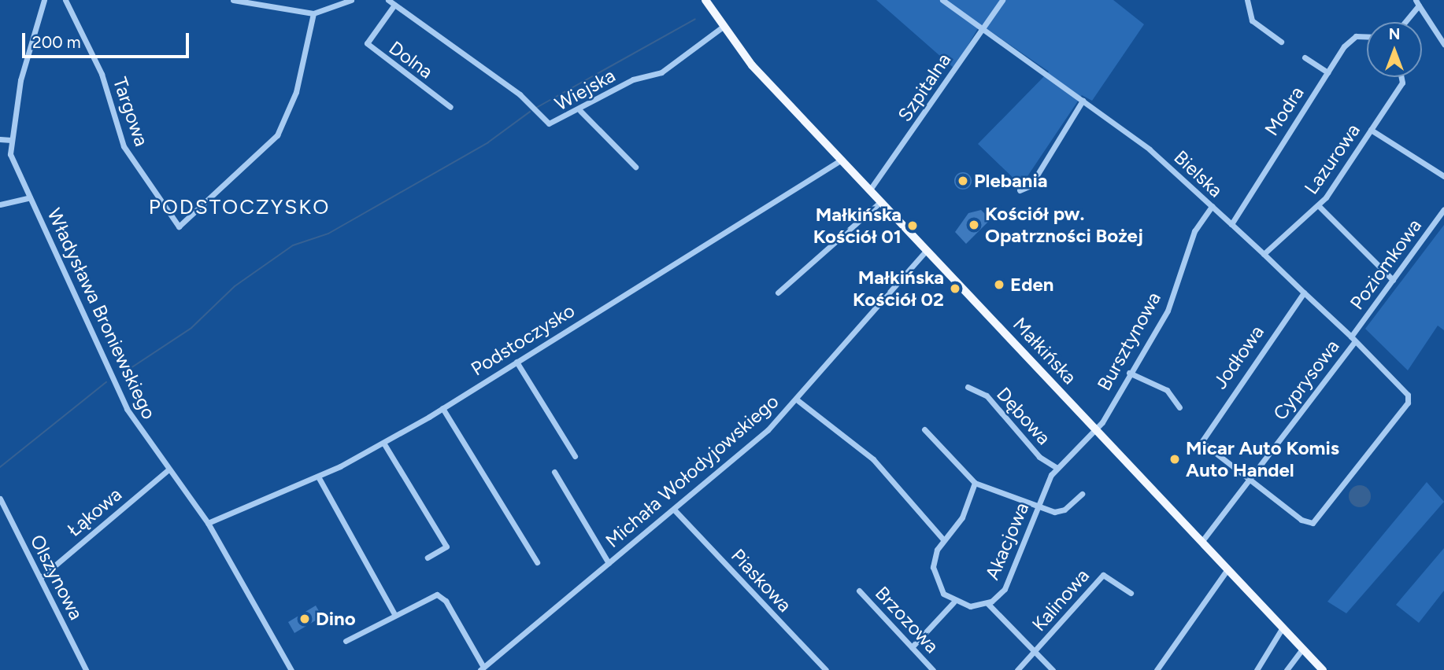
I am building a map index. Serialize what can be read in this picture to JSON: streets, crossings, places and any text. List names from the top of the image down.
{
  "streets": {
    "main road": ["Małkińska"],
    "street": [
      "Dolna",
      "Szpitalna",
      "Wiejska",
      "Modra",
      "Targowa",
      "Lazurowa",
      "Bielska",
      "Poziomkowa",
      "Władysława Broniewskiego",
      "Podstoczysko",
      "Bursztynowa",
      "Jodłowa",
      "Cyprysowa",
      "Dębowa",
      "Michała Wołodyjowskiego",
      "Łąkowa",
      "Akacjowa",
      "Olszynowa",
      "Piaskowa",
      "Kalinowa",
      "Brzozowa"
    ]
  },
  "crossings": [
    ["Dolna", "Wiejska"],
    ["Szpitalna", "Bielska"],
    ["Szpitalna", "Małkińska"],
    ["Wiejska", "Małkińska"],
    ["Modra", "Bielska"],
    ["Lazurowa", "Bielska"],
    ["Bielska", "Poziomkowa"],
    ["Bielska", "Bursztynowa"],
    ["Bielska", "Jodłowa"],
    ["Bielska", "Cyprysowa"],
    ["Poziomkowa", "Cyprysowa"],
    ["Władysława Broniewskiego", "Podstoczysko"],
    ["Władysława Broniewskiego", "Łąkowa"],
    ["Podstoczysko", "Małkińska"],
    ["Bursztynowa", "Małkińska"],
    ["Bursztynowa", "Akacjowa"],
    ["Małkińska", "Cyprysowa"],
    ["Małkińska", "Michała Wołodyjowskiego"],
    ["Małkińska", "Akacjowa"],
    ["Jodłowa", "Cyprysowa"],
    ["Dębowa", "Akacjowa"],
    ["Michała Wołodyjowskiego", "Piaskowa"],
    ["Łąkowa", "Olszynowa"]
  ],
  "districts": ["PODSTOCZYSKO"],
  "places": [
    "Plebania",
    "Kościół pw. Opatrzności Bożej",
    "Małkińska Kościół 01",
    "Eden",
    "Małkińska Kościół 02",
    "Micar Auto Komis Auto Handel",
    "Dino"
  ],
  "scale_bar": "200 m",
  "north": "top"
}
